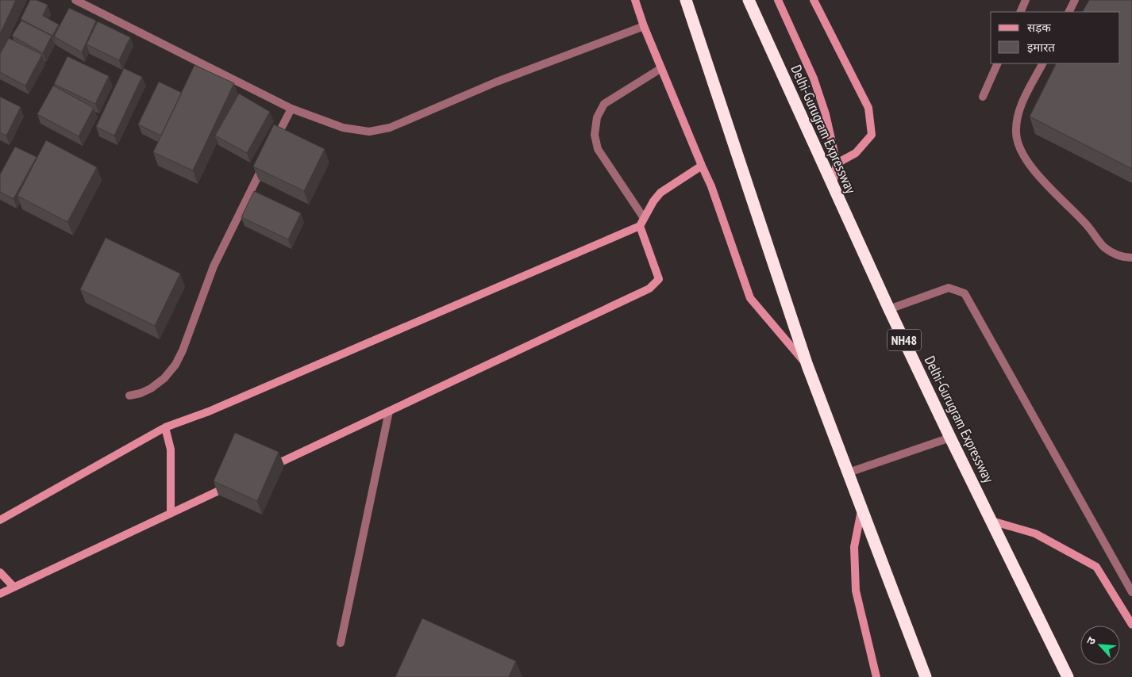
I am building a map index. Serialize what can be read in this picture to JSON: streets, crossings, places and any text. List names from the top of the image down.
{
  "streets": {
    "highway": ["Delhi-Gurugram Expressway", "NH48"]
  },
  "legend": ["सड़क", "इमारत"],
  "north": "top left"
}
